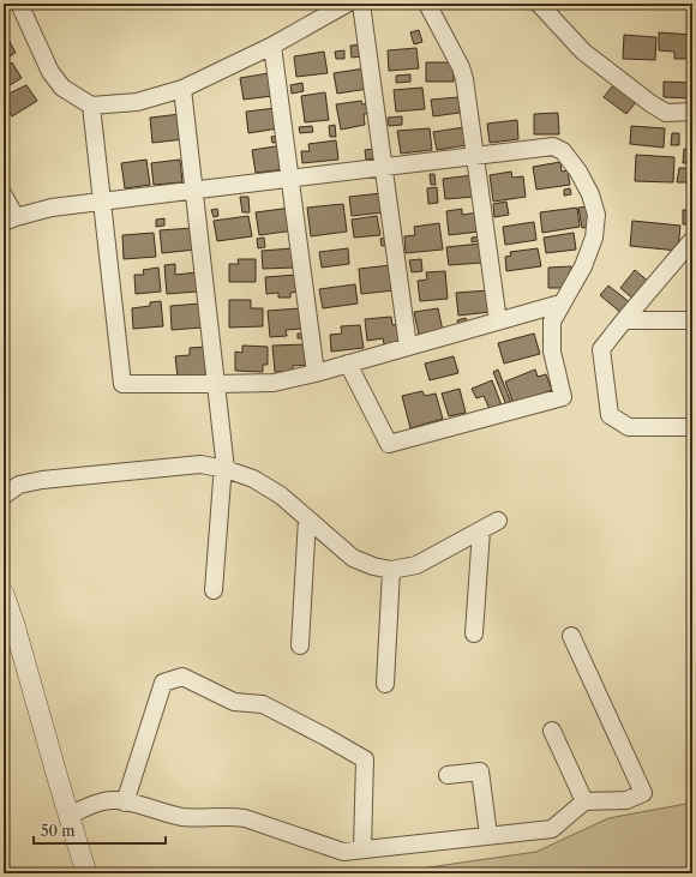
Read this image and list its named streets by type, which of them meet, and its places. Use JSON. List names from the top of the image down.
{
  "scale_bar": "50 m"
}
